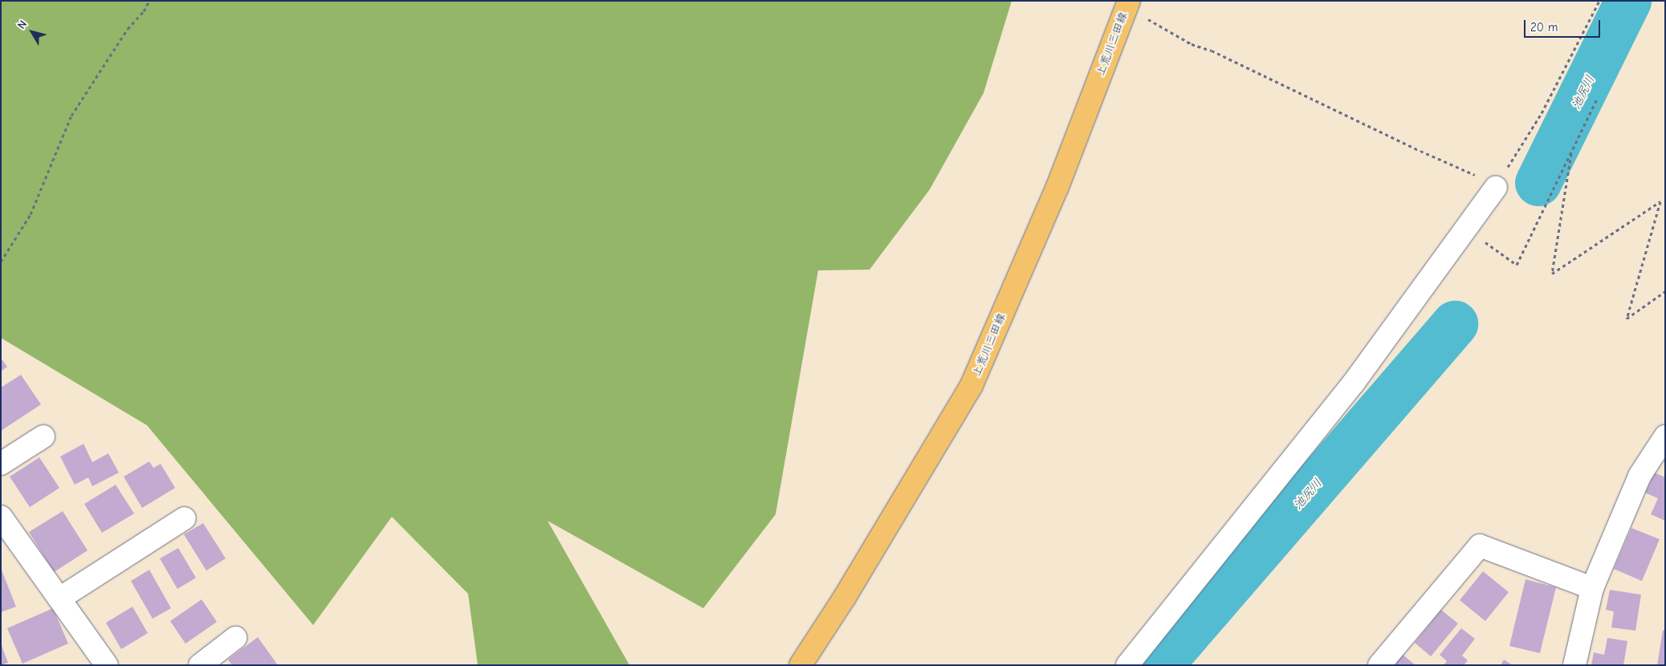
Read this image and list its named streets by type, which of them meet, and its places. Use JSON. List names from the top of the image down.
{
  "streets": {
    "main road": ["上荒川三田線"]
  },
  "water": ["池尻川"],
  "scale_bar": "20 m",
  "north": "top left"
}
